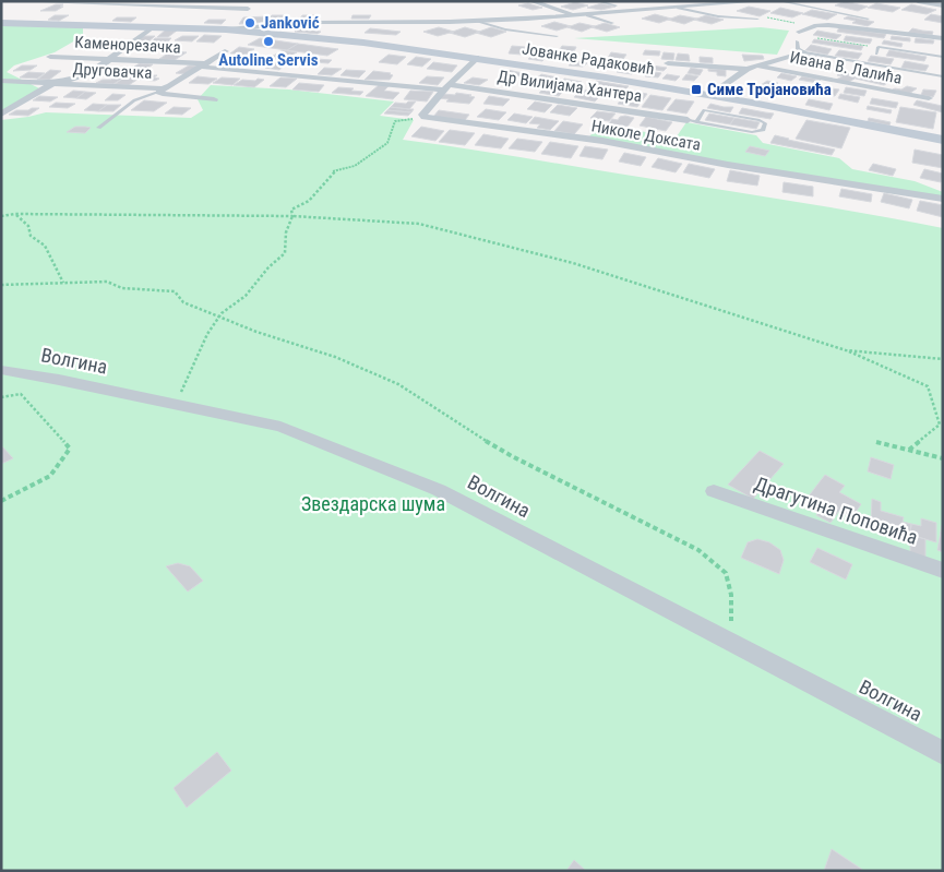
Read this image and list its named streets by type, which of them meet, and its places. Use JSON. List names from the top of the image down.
{
  "streets": {
    "main road": ["Јованке Радаковић"],
    "street": [
      "Каменорезачка",
      "Ивана В. Лалића",
      "Друговачка",
      "Др Вилијама Хантера",
      "Николе Доксата",
      "Волгина",
      "Драгутина Поповића"
    ]
  },
  "crossings": [
    ["Каменорезачка", "Др Вилијама Хантера"]
  ],
  "parks": ["Звездарска шума"],
  "places": {
    "other": ["Janković", "Autoline Servis"],
    "transit": ["Симе Тројановића"]
  }
}
